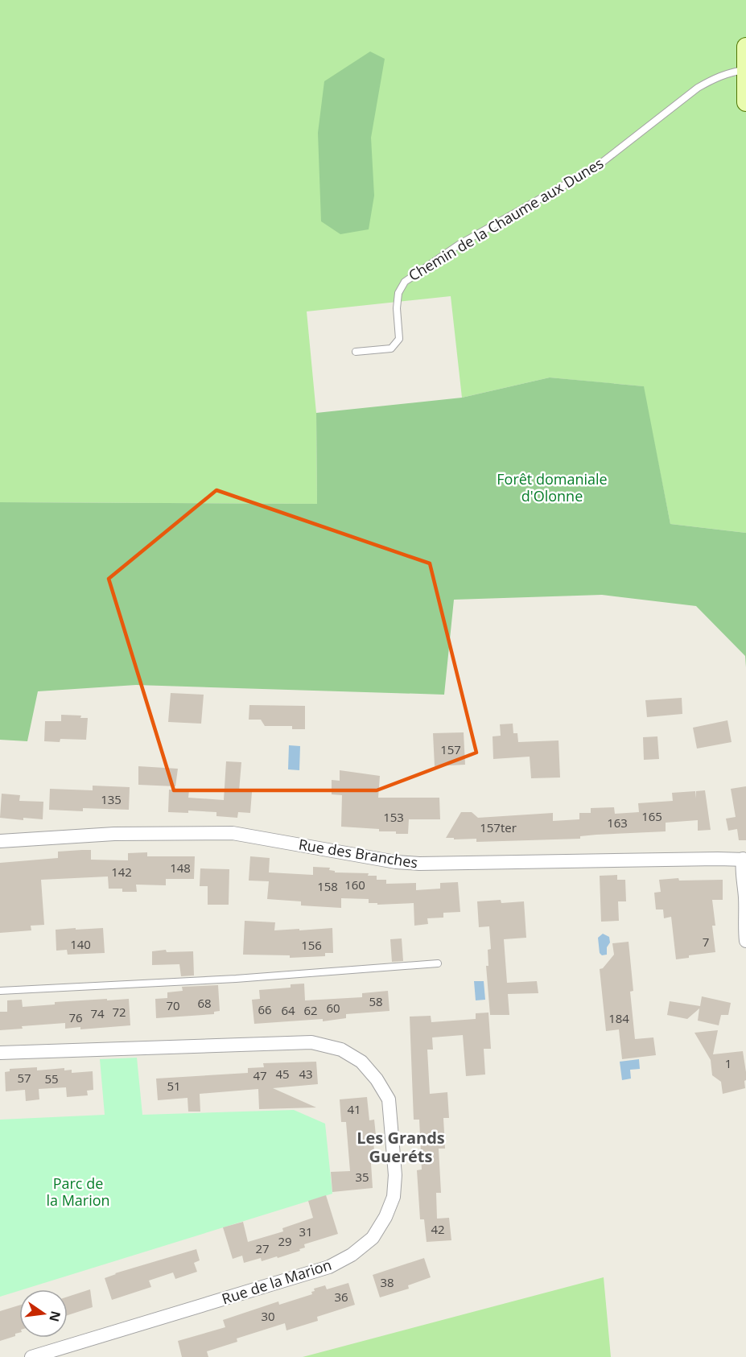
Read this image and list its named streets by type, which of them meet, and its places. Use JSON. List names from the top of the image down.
{
  "streets": {
    "street": ["Rue des Branches", "Rue de la Marion"],
    "lane": ["Chemin de la Chaume aux Dunes"]
  },
  "districts": ["Les Grands Gueréts"],
  "parks": ["Forêt domaniale d'Olonne", "Parc de la Marion"],
  "house_numbers": [
    "157",
    "135",
    "165",
    "153",
    "163",
    "157ter",
    "148",
    "142",
    "160",
    "158",
    "7",
    "140",
    "156",
    "58",
    "68",
    "70",
    "60",
    "66",
    "64",
    "62",
    "72",
    "74",
    "76",
    "184",
    "1",
    "45",
    "43",
    "47",
    "57",
    "55",
    "51",
    "41",
    "35",
    "42",
    "31",
    "29",
    "27",
    "38",
    "36",
    "30"
  ],
  "north": "right"
}
